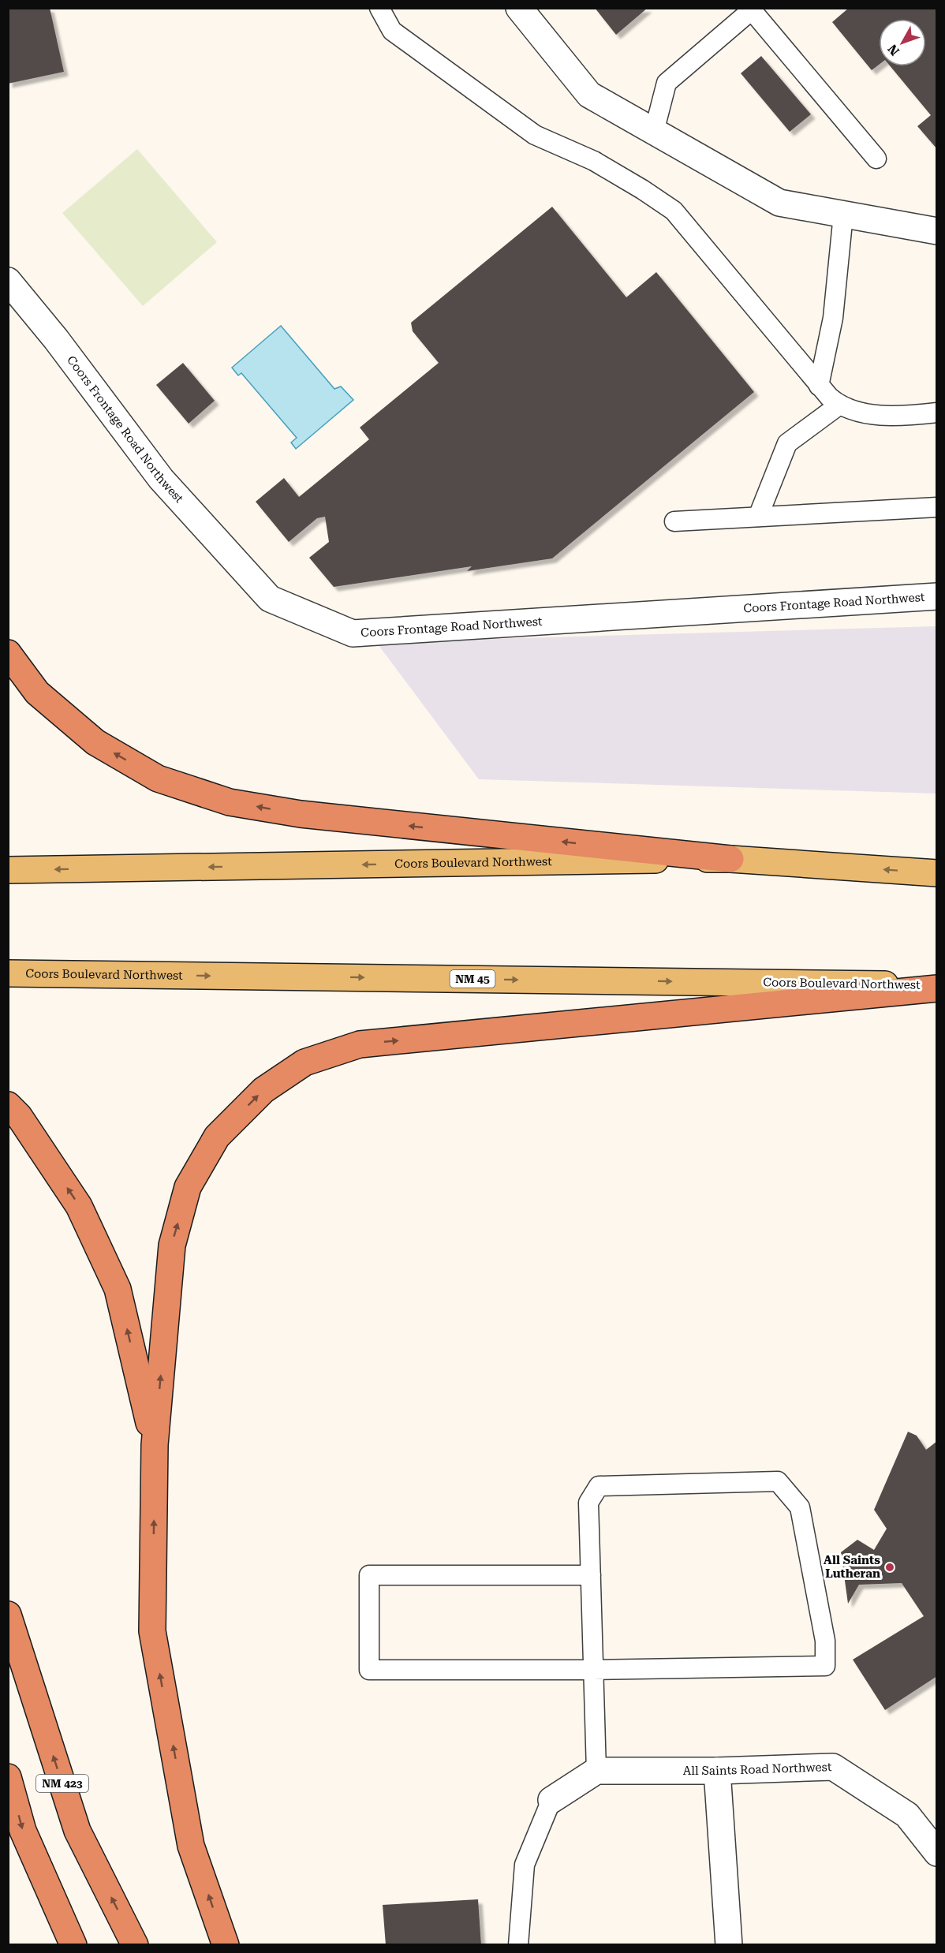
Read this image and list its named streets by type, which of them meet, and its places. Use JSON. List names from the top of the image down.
{
  "streets": {
    "highway": ["NM 423"],
    "main road": ["Coors Boulevard Northwest", "NM 45"],
    "street": ["Coors Frontage Road Northwest", "All Saints Road Northwest"]
  },
  "places": ["All Saints Lutheran"],
  "north": "bottom left"
}
